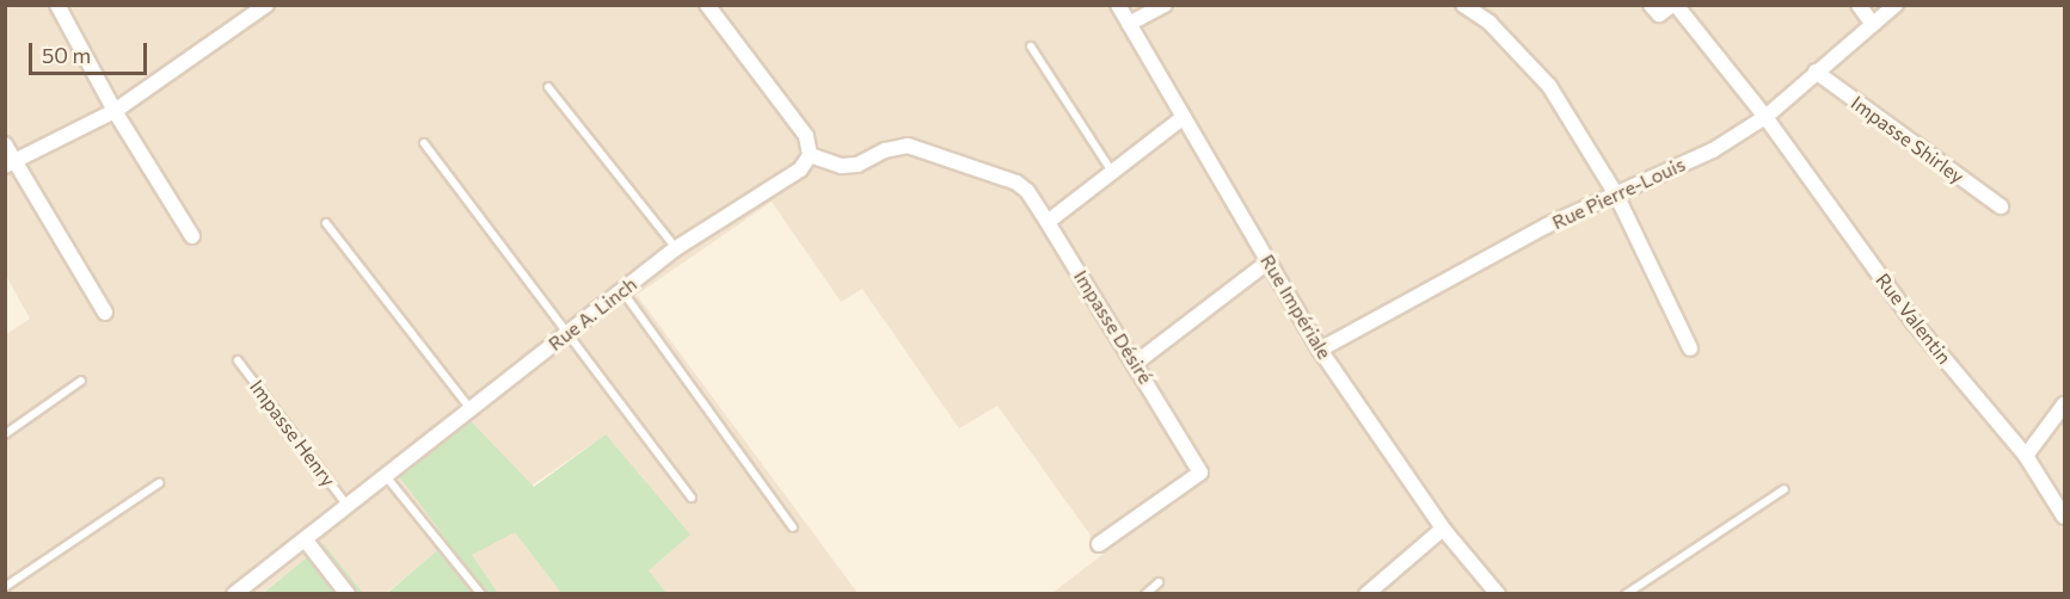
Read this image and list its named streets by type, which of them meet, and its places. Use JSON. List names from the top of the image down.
{
  "streets": {
    "street": [
      "Impasse Shirley",
      "Rue Pierre-Louis",
      "Rue Impériale",
      "Rue A. Linch",
      "Rue Valentin",
      "Impasse Désiré"
    ],
    "lane": ["Impasse Henry"]
  },
  "crossings": [
    ["Impasse Shirley", "Rue Pierre-Louis"],
    ["Rue Pierre-Louis", "Rue Impériale"],
    ["Rue Pierre-Louis", "Rue Valentin"],
    ["Rue A. Linch", "Impasse Désiré"],
    ["Rue A. Linch", "Impasse Henry"]
  ],
  "scale_bar": "50 m"
}
